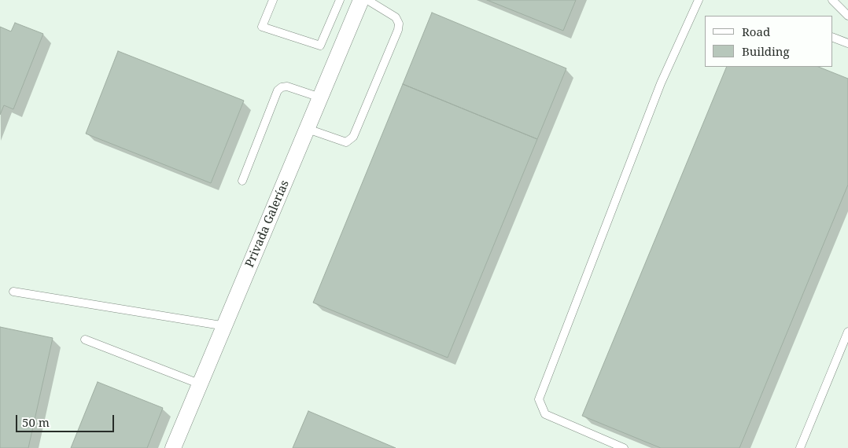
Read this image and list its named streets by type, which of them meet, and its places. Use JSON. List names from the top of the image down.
{
  "streets": {
    "street": ["Privada Galerías"]
  },
  "legend": ["Road", "Building"],
  "scale_bar": "50 m"
}
